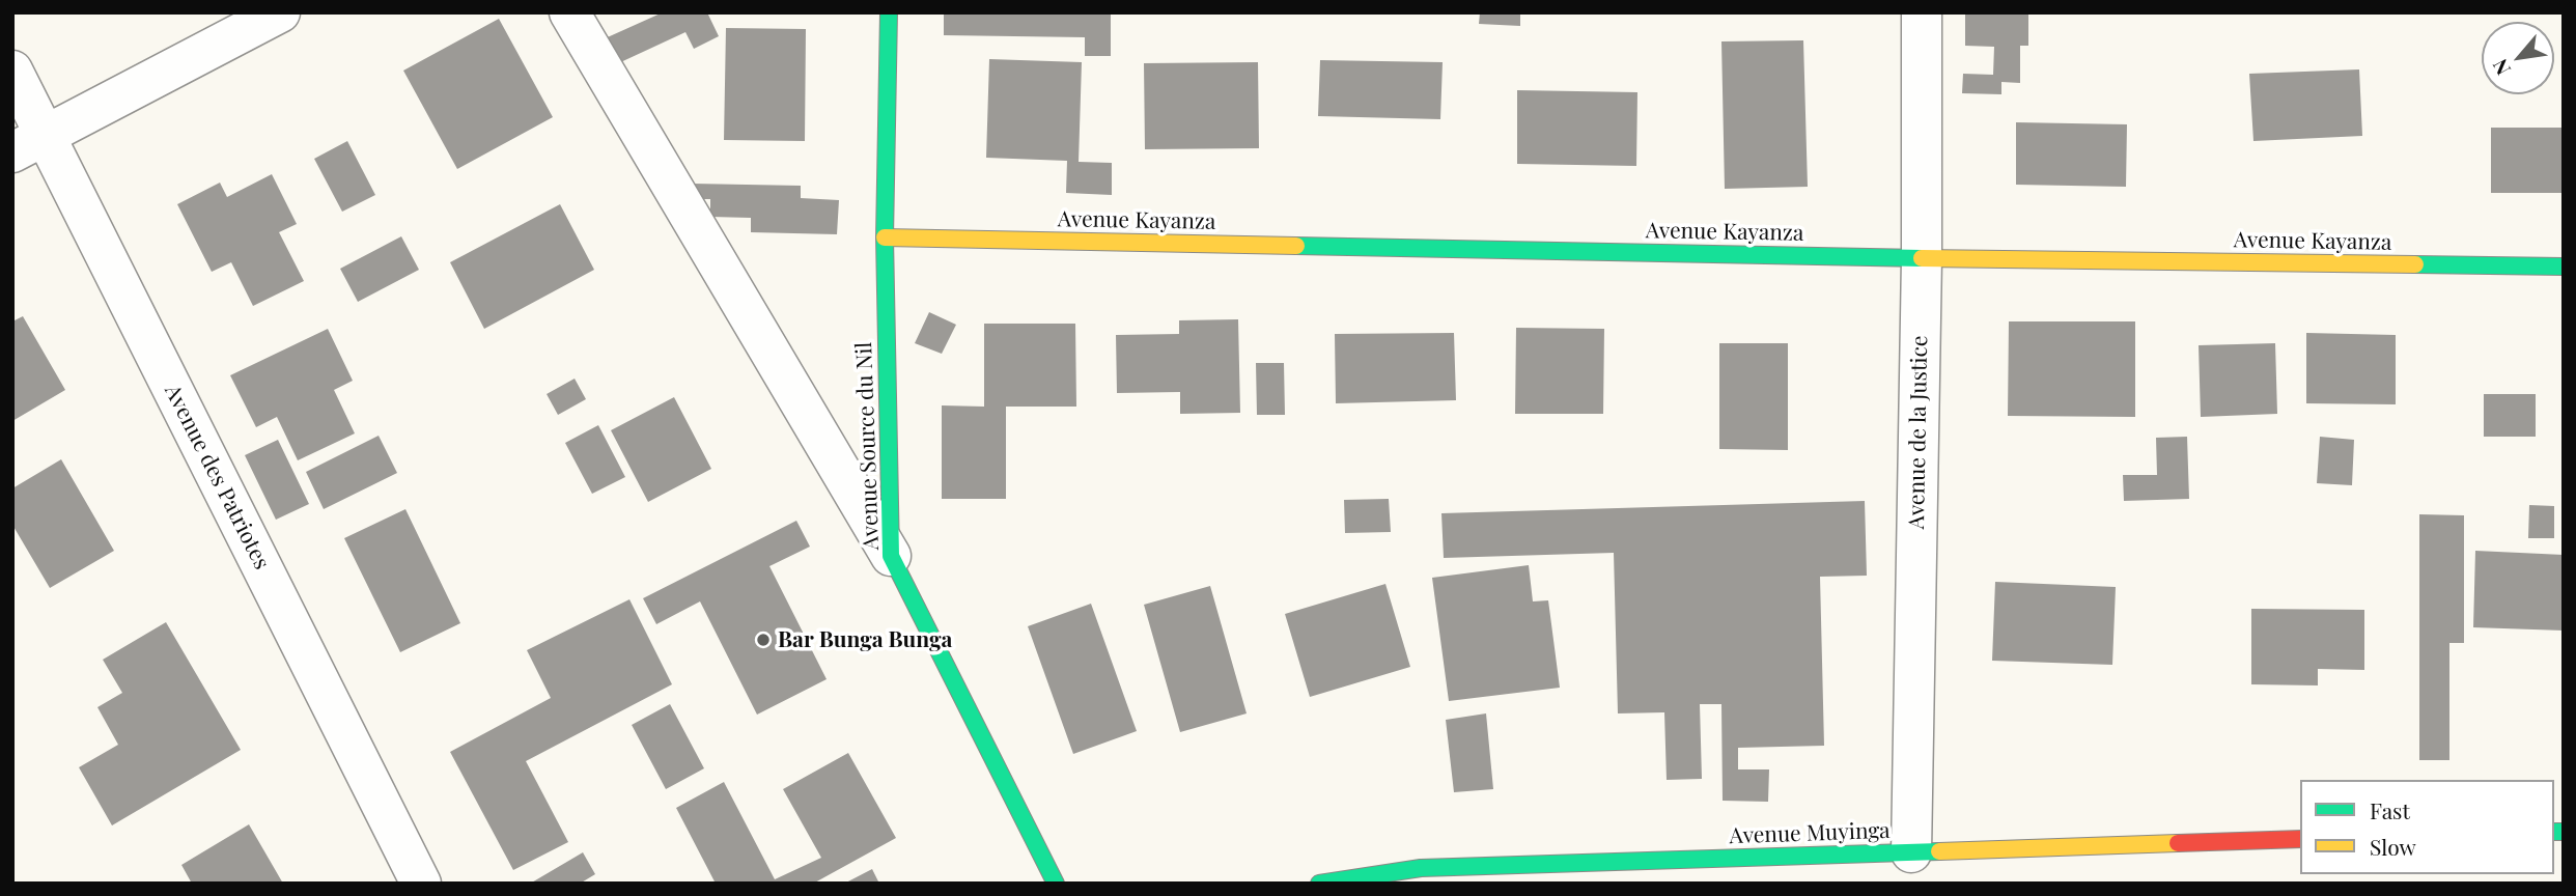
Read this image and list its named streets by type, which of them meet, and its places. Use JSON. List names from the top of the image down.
{
  "streets": {
    "street": [
      "Avenue Kayanza",
      "Avenue de la Justice",
      "Avenue Source du Nil",
      "Avenue des Patriotes",
      "Avenue Muyinga"
    ]
  },
  "crossings": [
    ["Avenue Kayanza", "Avenue de la Justice"],
    ["Avenue Kayanza", "Avenue Source du Nil"],
    ["Avenue de la Justice", "Avenue Muyinga"]
  ],
  "places": ["Bar Bunga Bunga"],
  "legend": ["Fast", "Slow"],
  "north": "bottom left"
}
